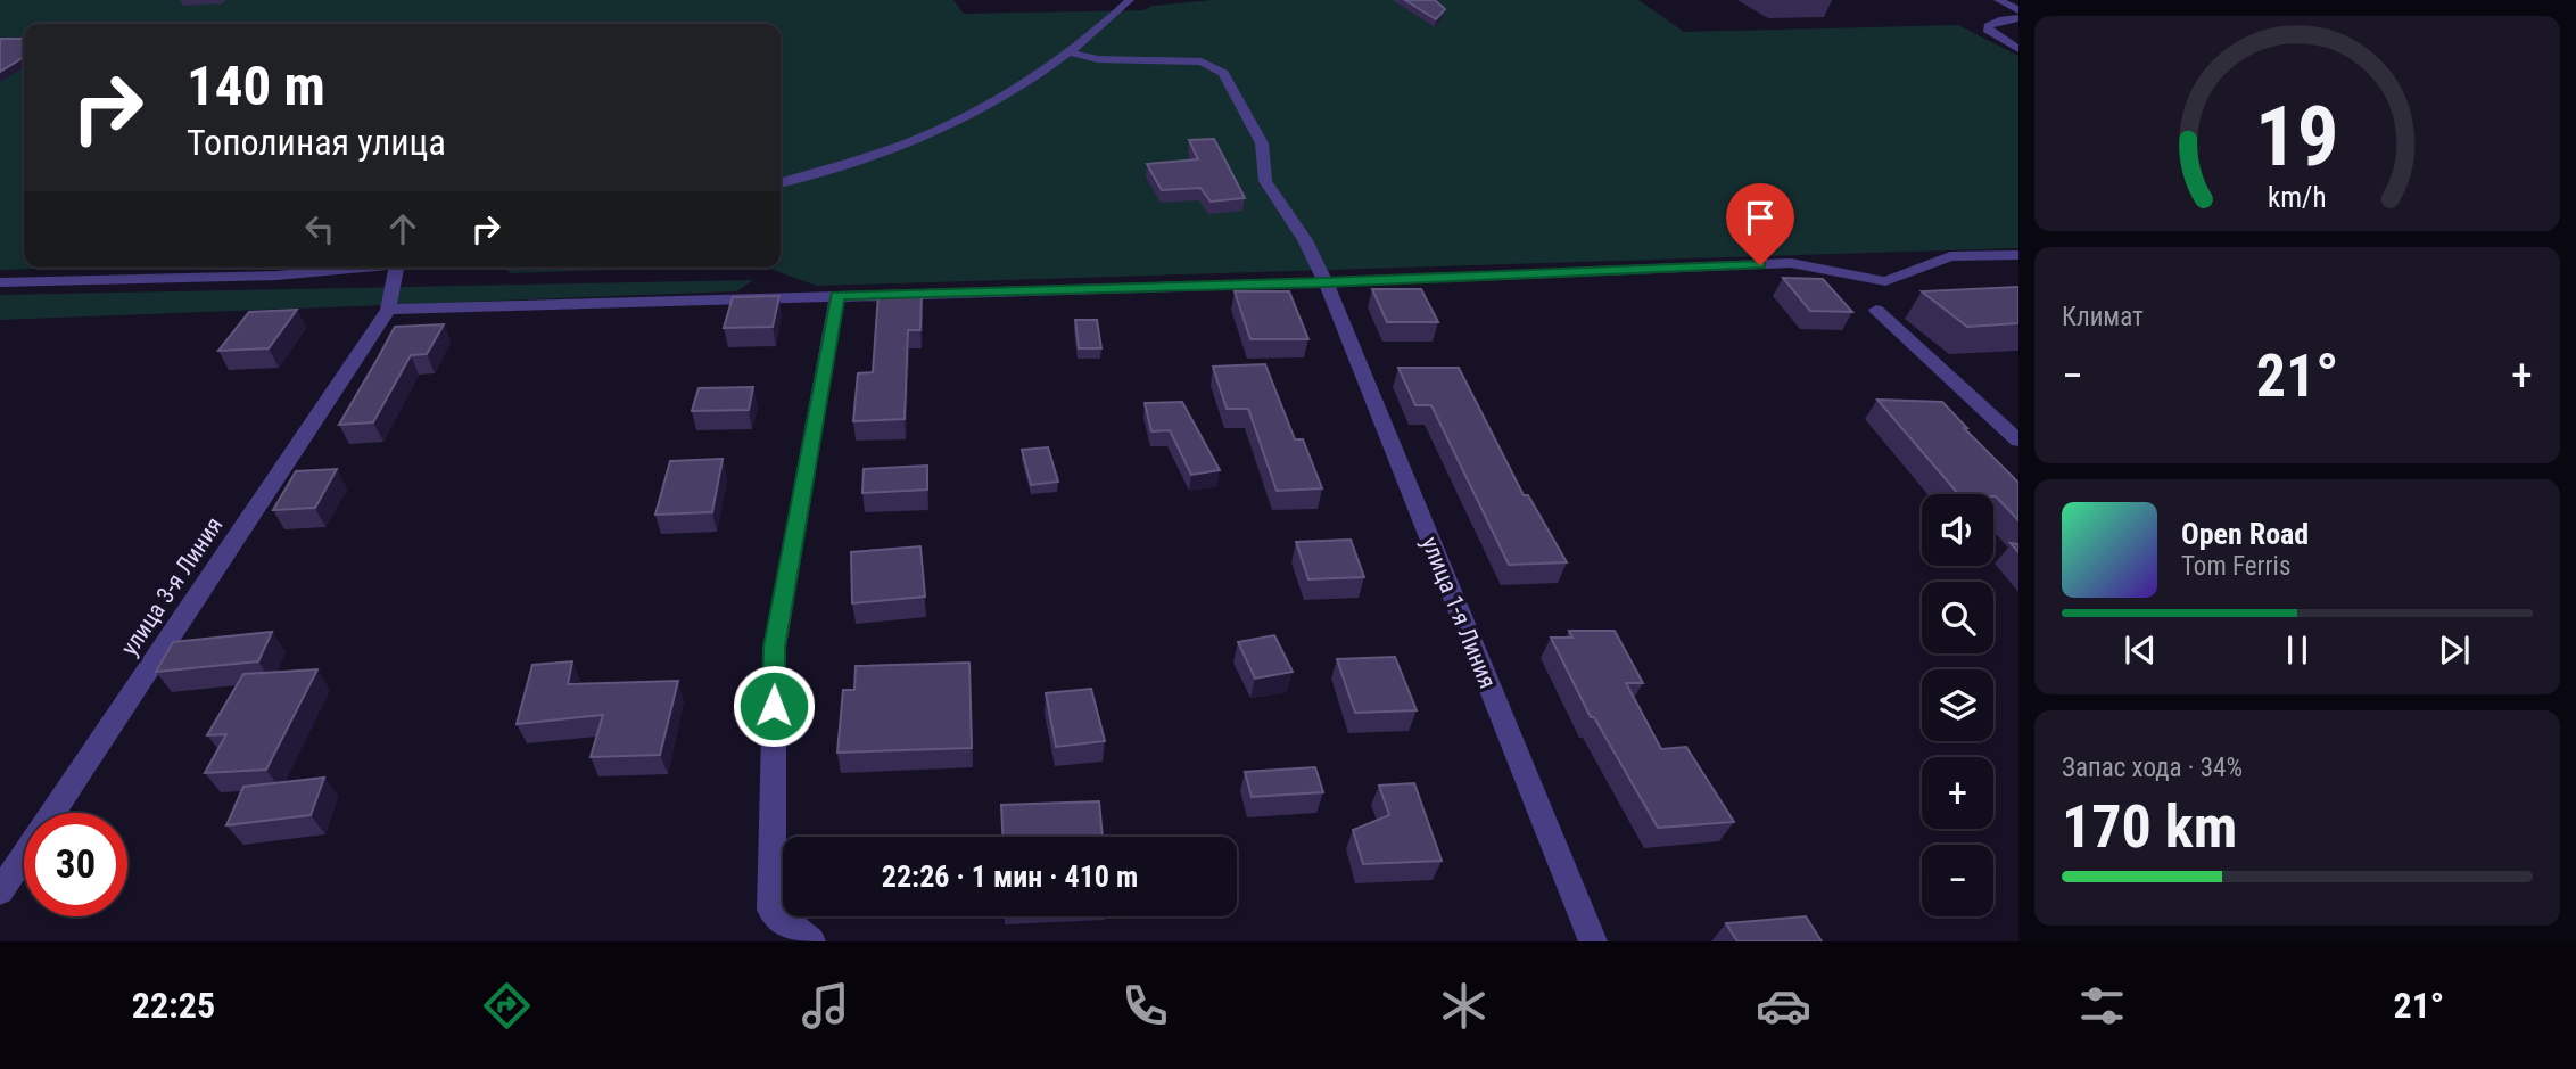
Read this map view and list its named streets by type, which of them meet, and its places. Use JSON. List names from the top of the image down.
{
  "streets": {
    "street": ["улица 3-я Линия", "улица 1-я Линия"]
  },
  "page": {
    "turn": ["140 m", "Тополиная улица"],
    "tile": [
      "Климат",
      ["Запас хода · 34%", "170 km"]
    ],
    "heat": ["−", "21°", "+"],
    "map_buttons": ["+", "−"],
    "song": ["Open Road", "Tom Ferris"],
    "limit": "30",
    "trip": "22:26 · 1 мин · 410 m",
    "tabs": ["22:25", "21°"],
    "gauge": ["19", "km/h"]
  }
}
